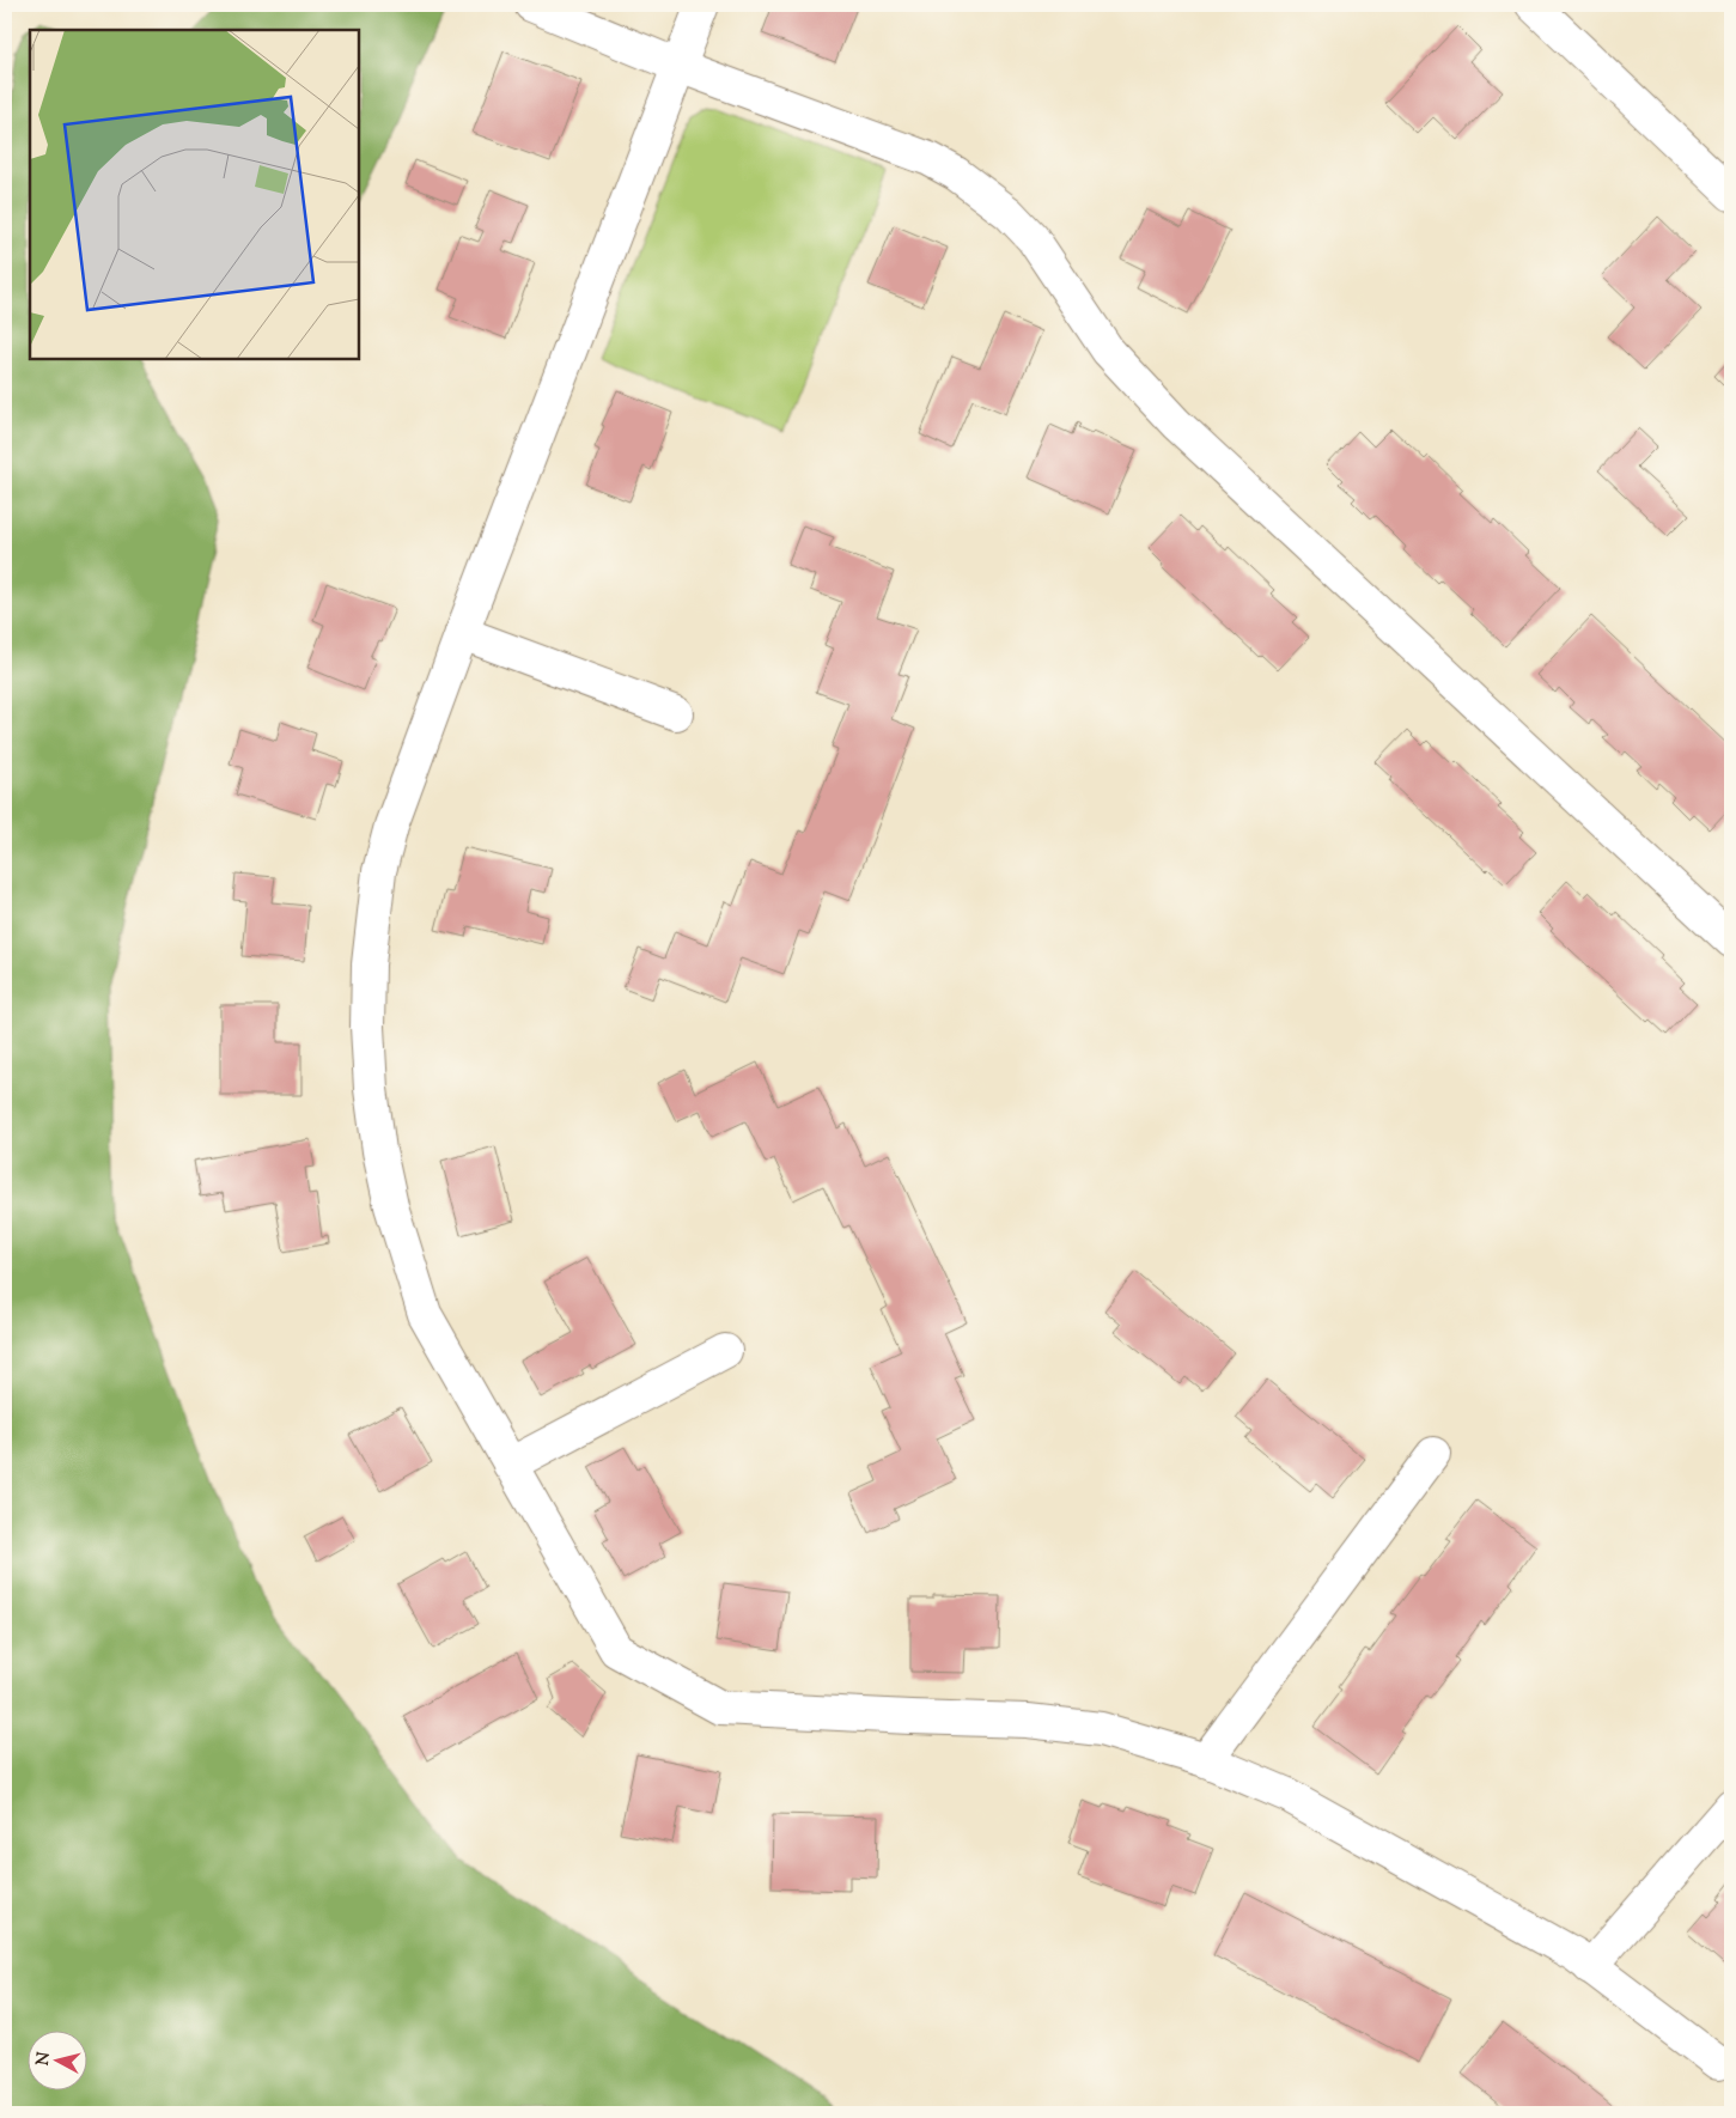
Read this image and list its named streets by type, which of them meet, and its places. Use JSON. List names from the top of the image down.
{
  "north": "left"
}
